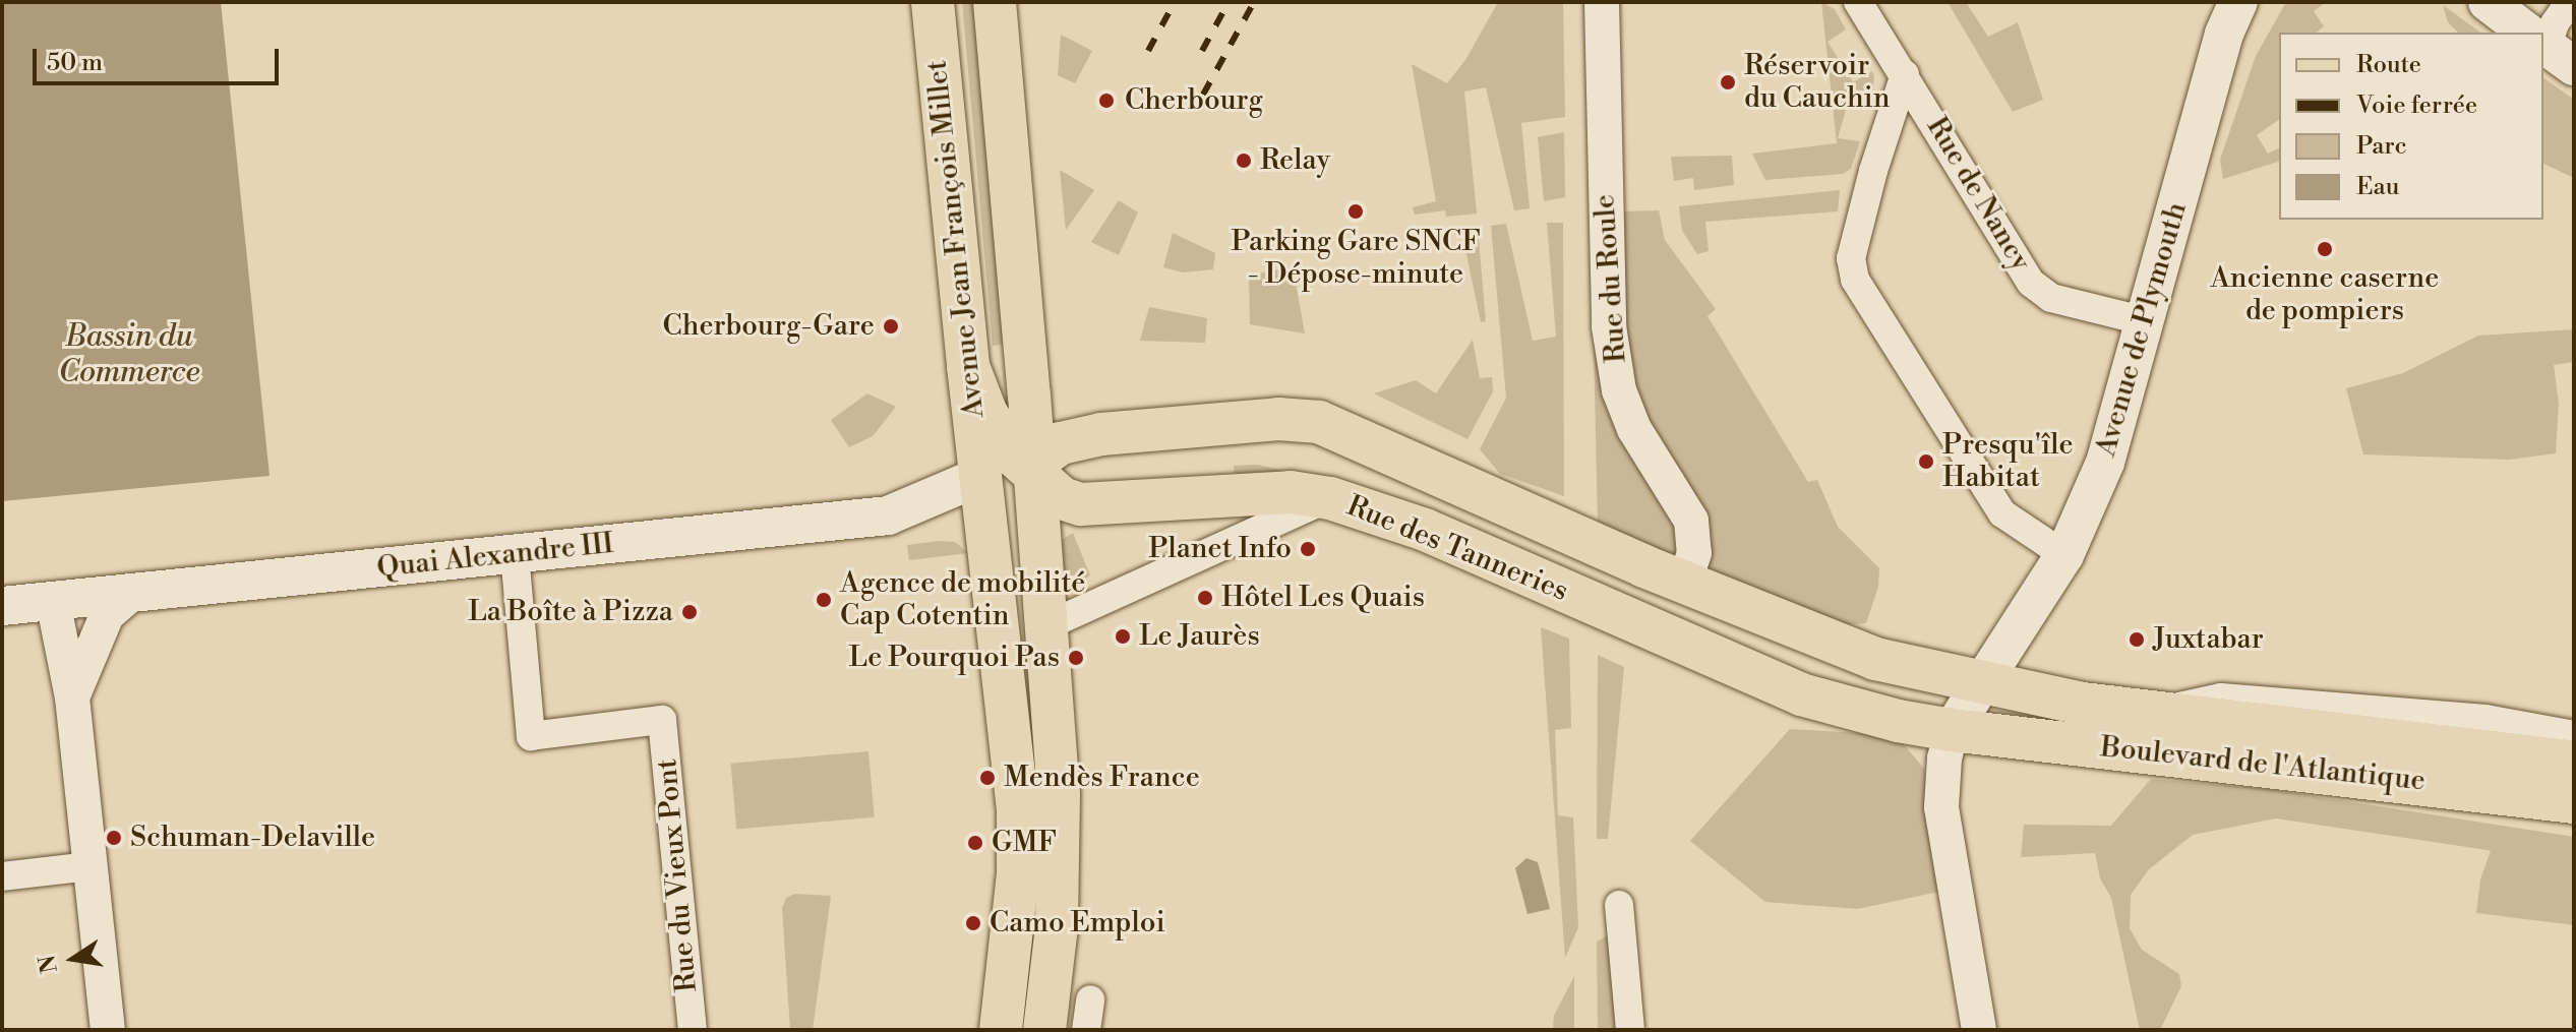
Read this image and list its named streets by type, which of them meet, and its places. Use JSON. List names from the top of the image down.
{
  "streets": {
    "main road": [
      "Avenue Jean François Millet",
      "Avenue de Plymouth",
      "Rue des Tanneries",
      "Quai Alexandre III",
      "Boulevard de l'Atlantique"
    ],
    "street": ["Rue de Nancy", "Rue du Roule", "Rue du Vieux Pont"]
  },
  "crossings": [
    ["Rue de Nancy", "Avenue de Plymouth"],
    ["Avenue Jean François Millet", "Rue des Tanneries"],
    ["Avenue Jean François Millet", "Quai Alexandre III"],
    ["Rue du Roule", "Rue des Tanneries"],
    ["Avenue de Plymouth", "Rue des Tanneries"],
    ["Avenue de Plymouth", "Boulevard de l'Atlantique"],
    ["Rue des Tanneries", "Boulevard de l'Atlantique"],
    ["Quai Alexandre III", "Rue du Vieux Pont"]
  ],
  "water": ["Bassin du Commerce"],
  "places": [
    "Réservoir du Cauchin",
    "Cherbourg",
    "Relay",
    "Parking Gare SNCF - Dépose-minute",
    "Ancienne caserne de pompiers",
    "Cherbourg-Gare",
    "Presqu'île Habitat",
    "Planet Info",
    "Hôtel Les Quais",
    "Agence de mobilité Cap Cotentin",
    "La Boîte à Pizza",
    "Le Jaurès",
    "Juxtabar",
    "Le Pourquoi Pas",
    "Mendès France",
    "Schuman-Delaville",
    "GMF",
    "Camo Emploi"
  ],
  "legend": [
    "Route",
    "Voie ferrée",
    "Parc",
    "Eau"
  ],
  "scale_bar": "50 m",
  "north": "left"
}
